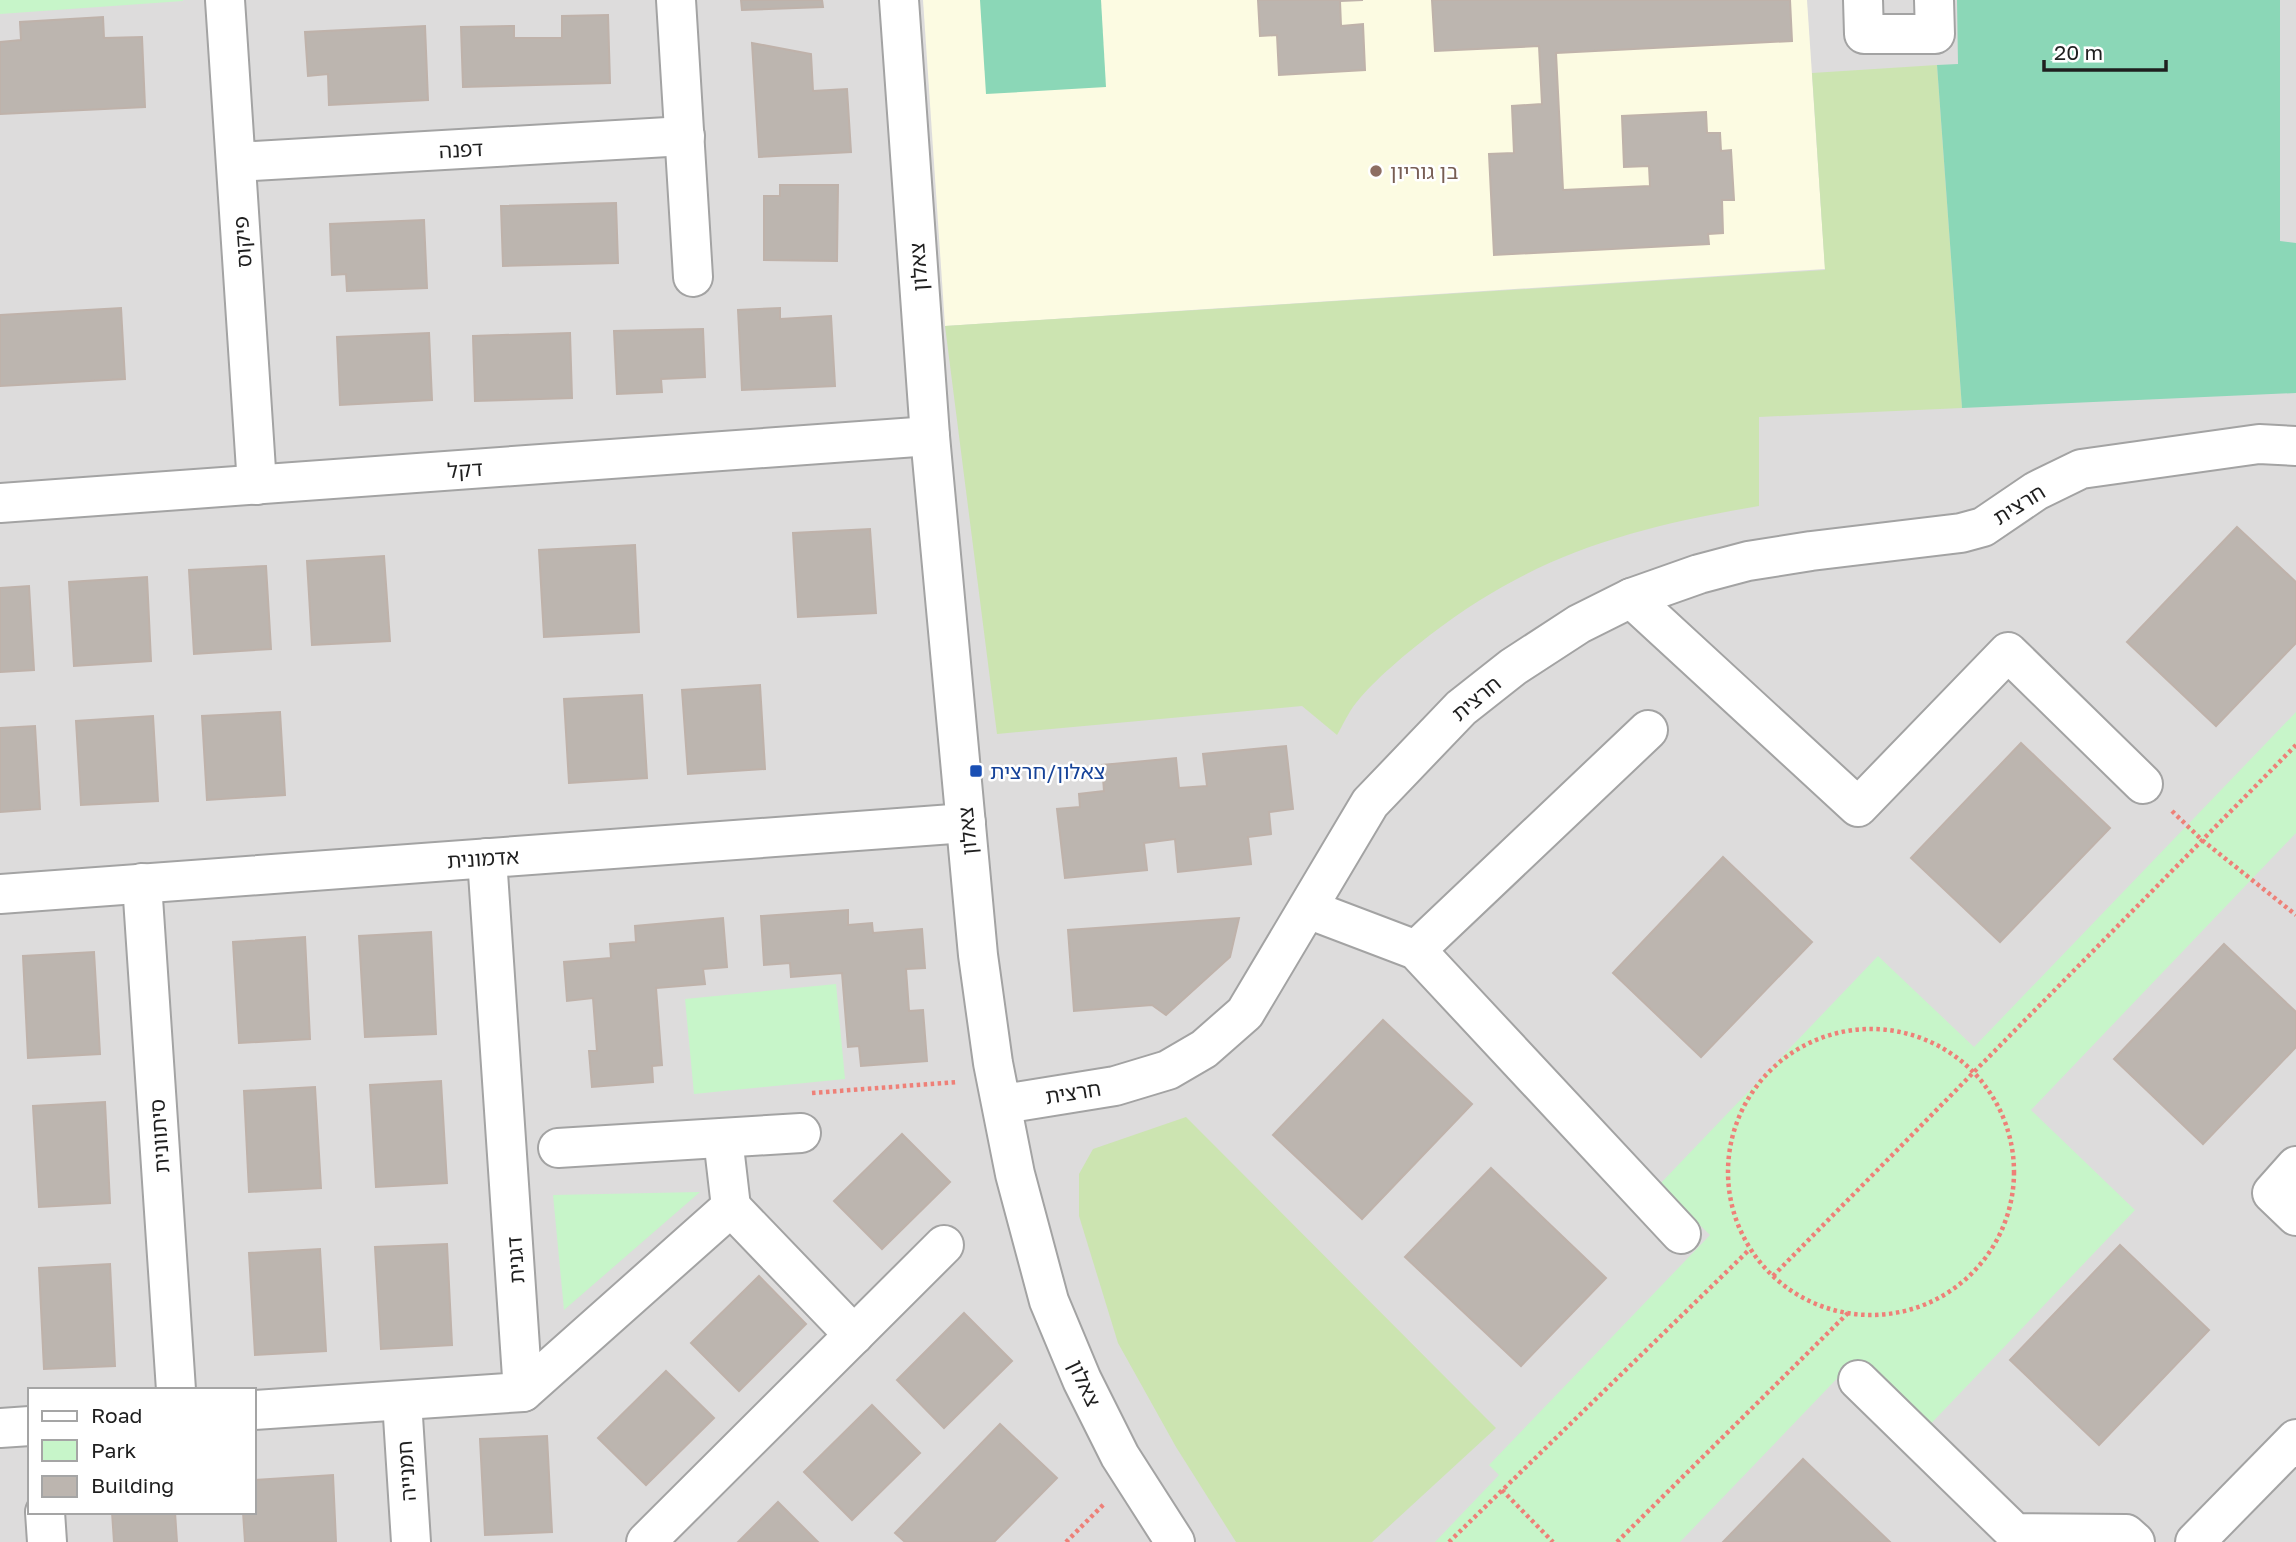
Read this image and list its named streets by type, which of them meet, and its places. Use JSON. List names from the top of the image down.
{
  "streets": {
    "street": [
      "דפנה",
      "פיקוס",
      "צאלון",
      "דקל",
      "חרצית",
      "אדמונית",
      "סיתוונית",
      "דגנית",
      "חמנייה"
    ]
  },
  "crossings": [
    ["דפנה", "פיקוס"],
    ["פיקוס", "דקל"],
    ["צאלון", "דקל"],
    ["צאלון", "חרצית"],
    ["צאלון", "אדמונית"],
    ["אדמונית", "סיתוונית"],
    ["אדמונית", "דגנית"]
  ],
  "places": {
    "other": ["בן גוריון"],
    "transit": ["צאלון/חרצית"]
  },
  "legend": ["Road", "Park", "Building"],
  "scale_bar": "20 m"
}
